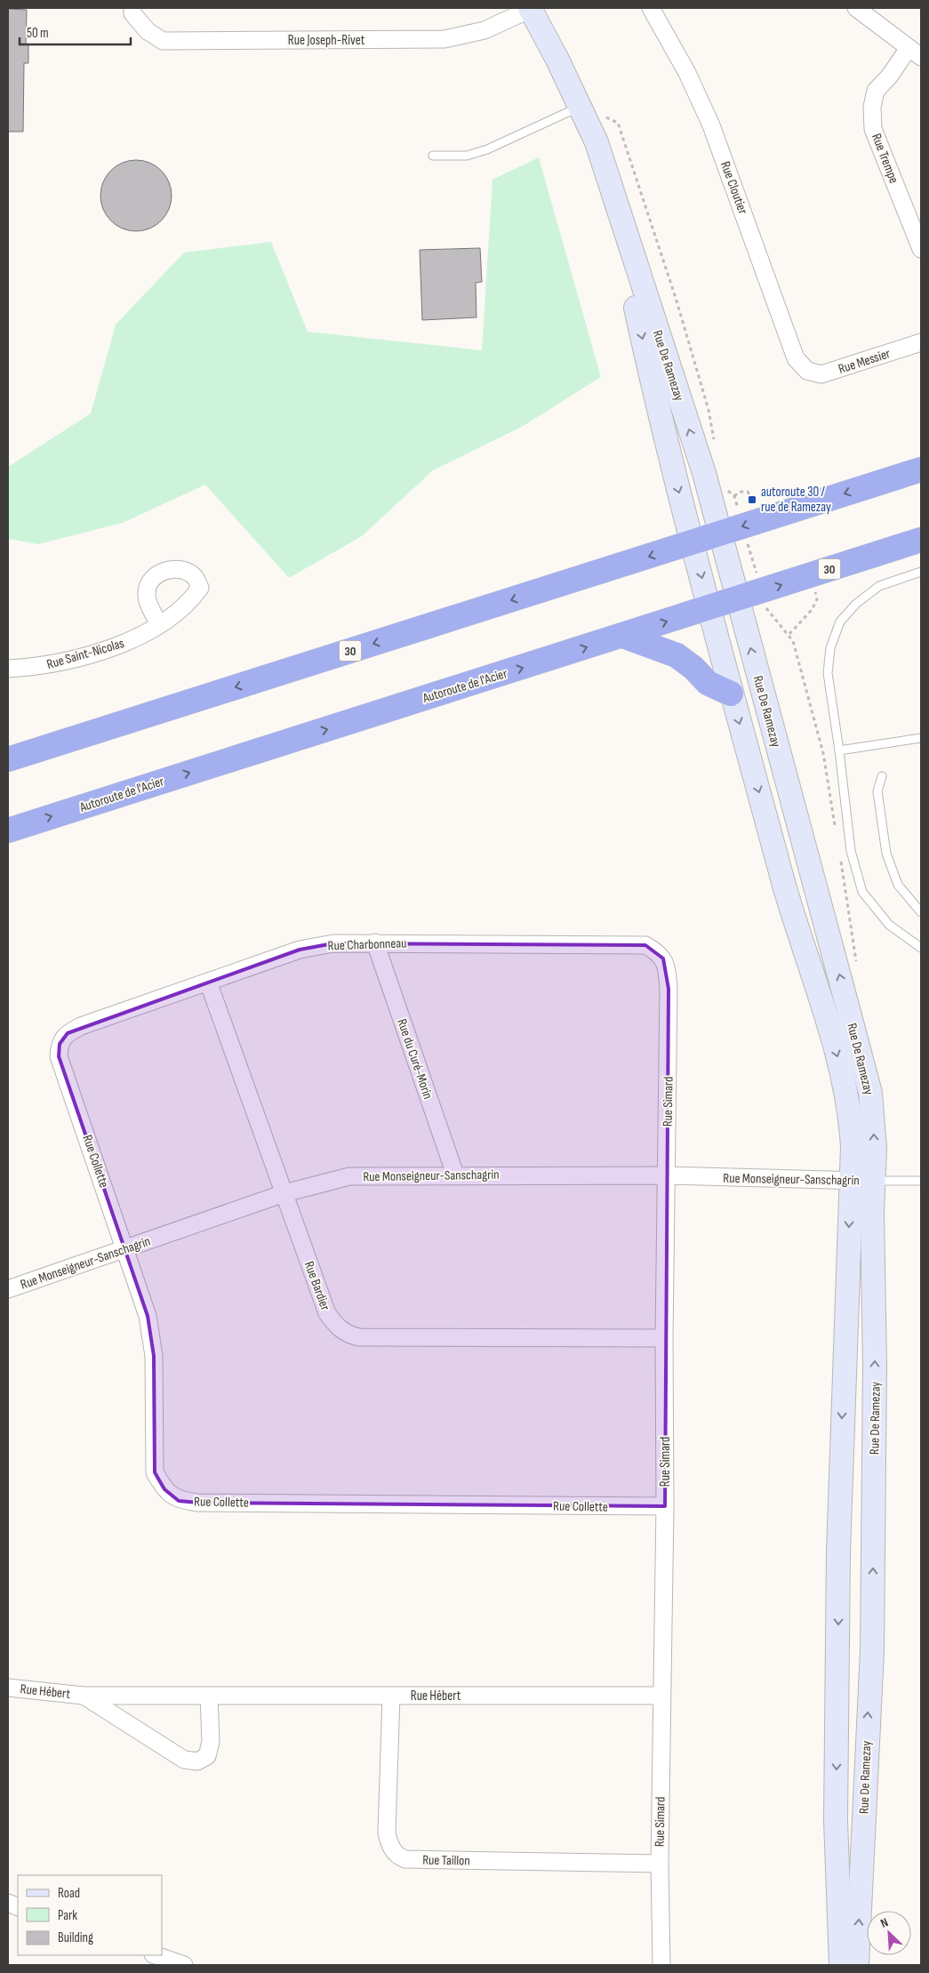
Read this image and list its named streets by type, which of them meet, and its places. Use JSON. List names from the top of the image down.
{
  "streets": {
    "highway": ["30", "Autoroute de l'Acier"],
    "street": [
      "Rue Joseph-Rivet",
      "Rue Trempe",
      "Rue Cloutier",
      "Rue Messier",
      "Rue De Ramezay",
      "Rue Saint-Nicolas",
      "Rue Charbonneau",
      "Rue du Curé-Morin",
      "Rue Simard",
      "Rue Collette",
      "Rue Monseigneur-Sanschagrin",
      "Rue Bardier",
      "Rue Hébert",
      "Rue Taillon"
    ]
  },
  "crossings": [
    ["Rue Joseph-Rivet", "Rue De Ramezay"],
    ["Rue Cloutier", "Rue Messier"],
    ["Rue De Ramezay", "30"],
    ["Rue De Ramezay", "Autoroute de l'Acier"],
    ["Rue De Ramezay", "Rue Monseigneur-Sanschagrin"],
    ["Rue Charbonneau", "Rue du Curé-Morin"],
    ["Rue Charbonneau", "Rue Simard"],
    ["Rue Charbonneau", "Rue Collette"],
    ["Rue Charbonneau", "Rue Bardier"],
    ["Rue du Curé-Morin", "Rue Monseigneur-Sanschagrin"],
    ["Rue Simard", "Rue Collette"],
    ["Rue Simard", "Rue Monseigneur-Sanschagrin"],
    ["Rue Simard", "Rue Bardier"],
    ["Rue Simard", "Rue Hébert"],
    ["Rue Simard", "Rue Taillon"],
    ["Rue Collette", "Rue Monseigneur-Sanschagrin"],
    ["Rue Monseigneur-Sanschagrin", "Rue Bardier"],
    ["Rue Hébert", "Rue Taillon"]
  ],
  "places": {
    "transit": ["autoroute 30 / rue de Ramezay"]
  },
  "legend": ["Road", "Park", "Building"],
  "scale_bar": "50 m",
  "north": "top left"
}
